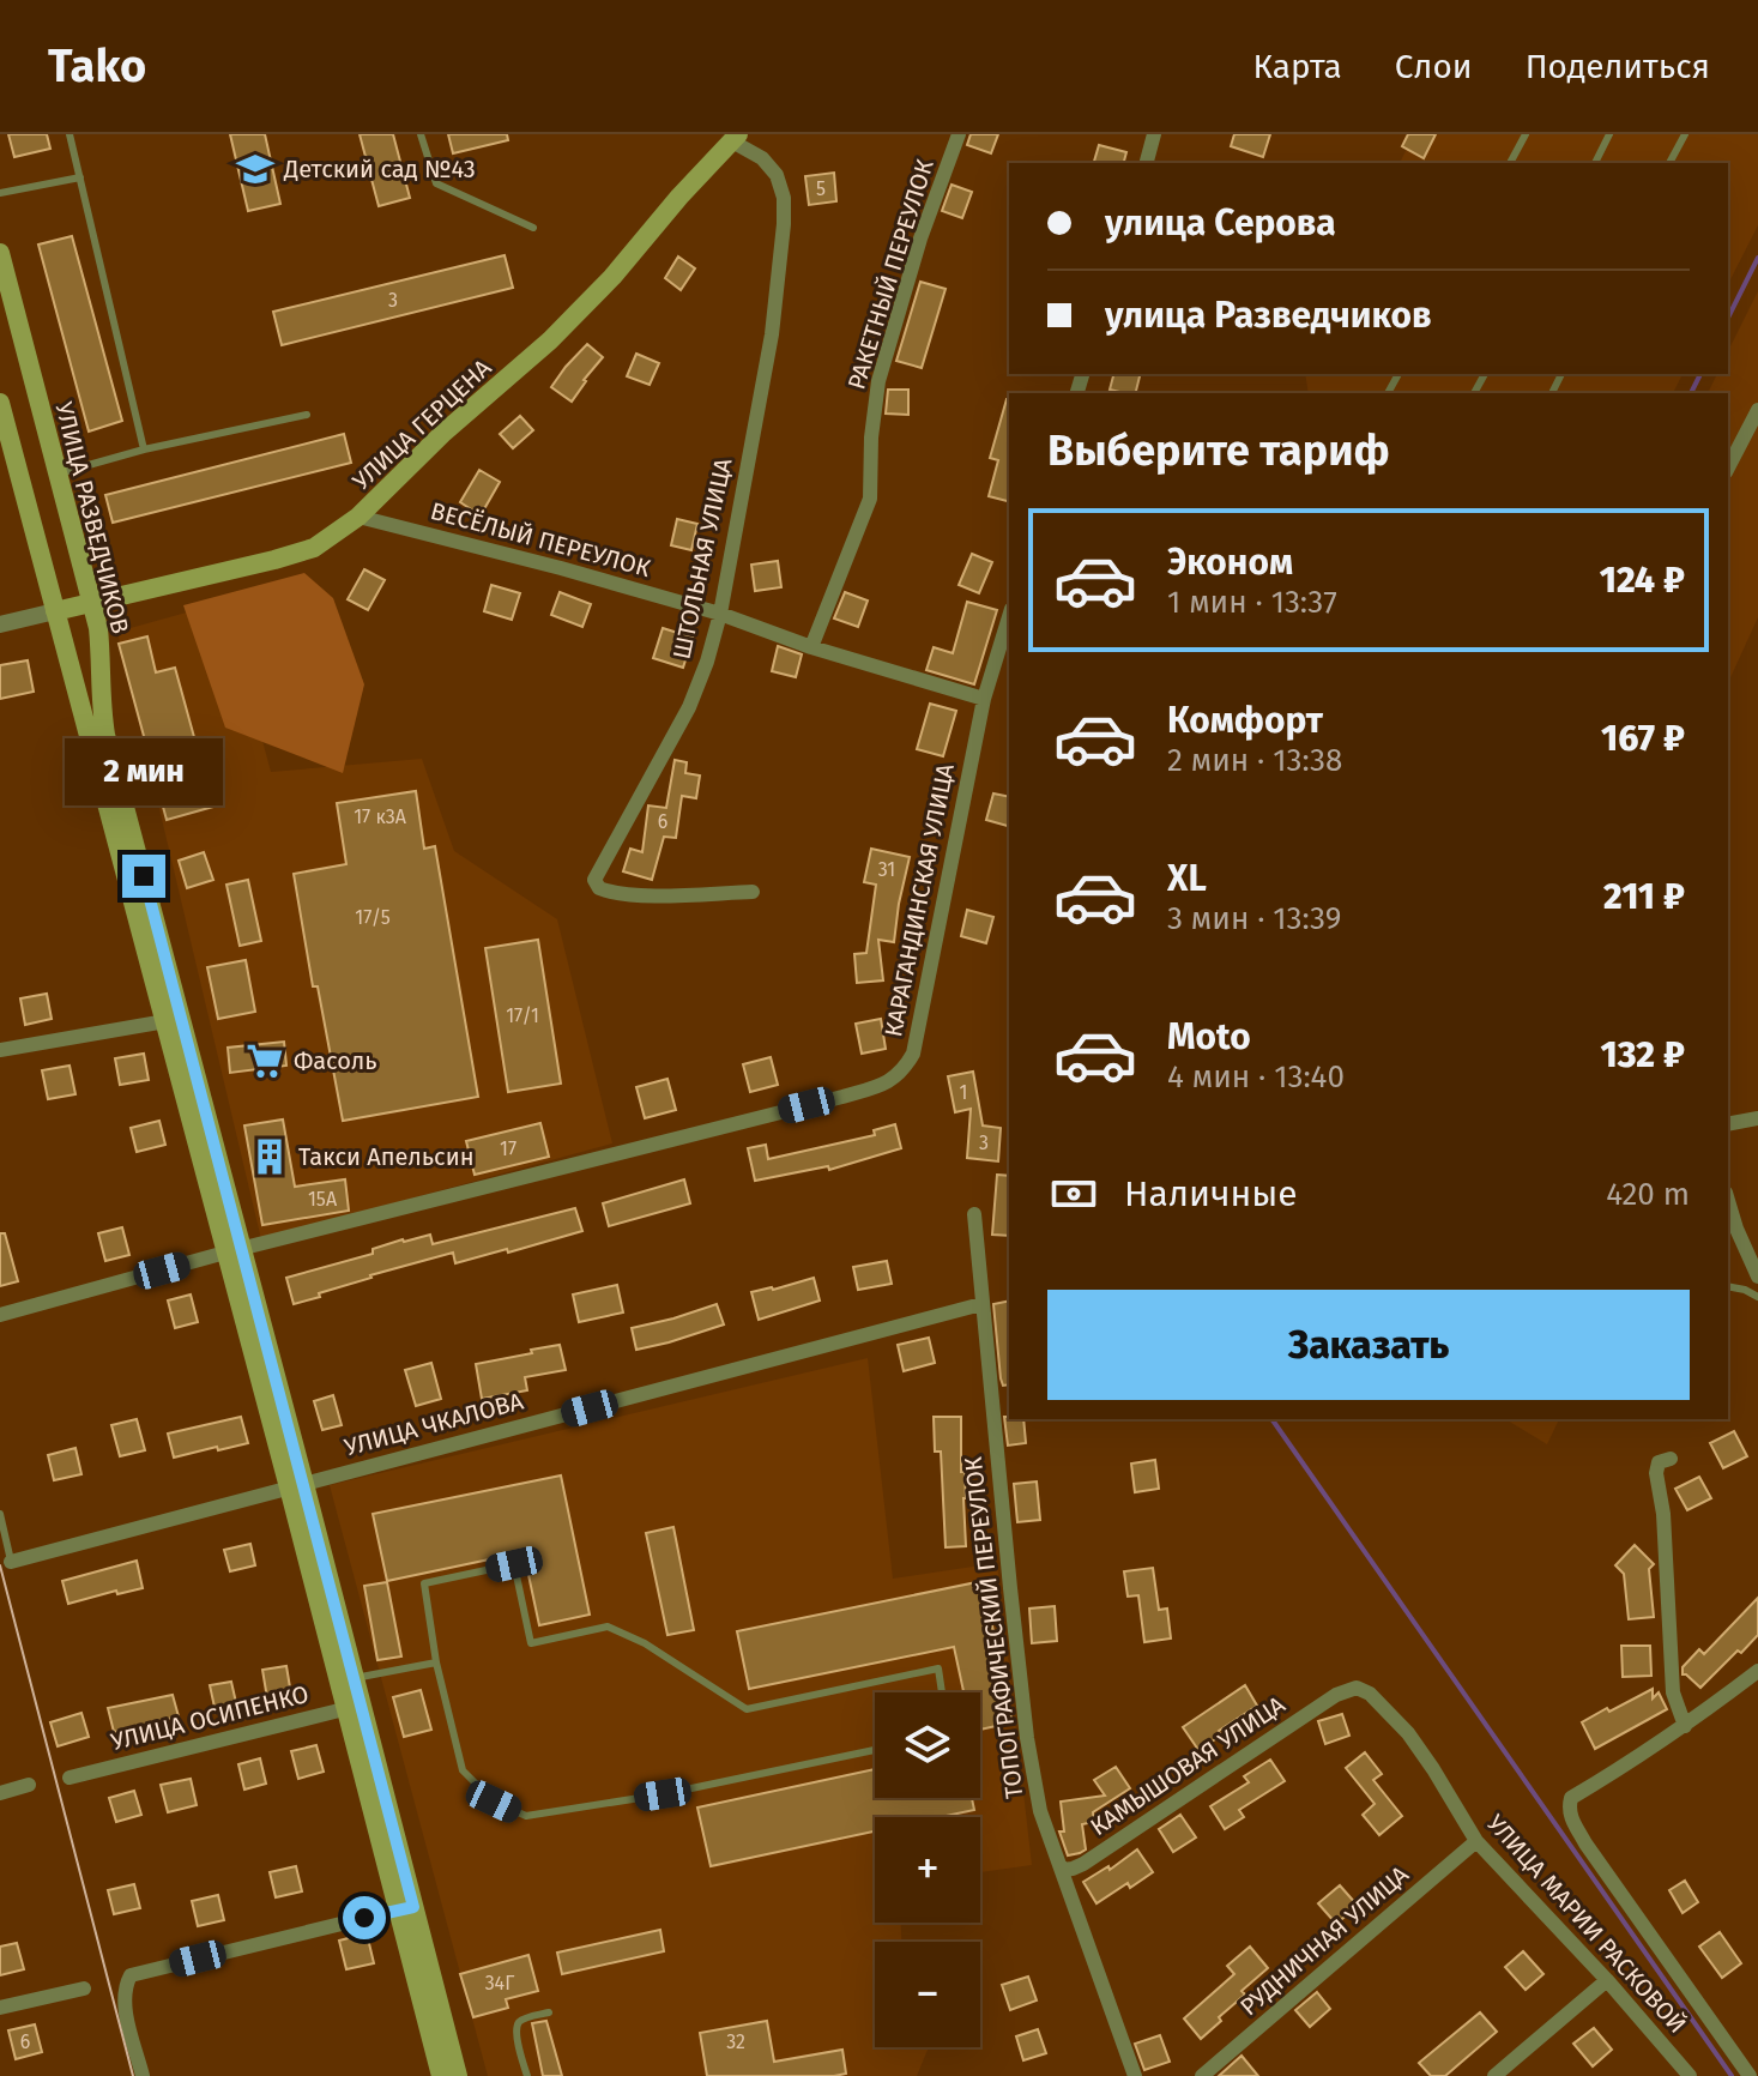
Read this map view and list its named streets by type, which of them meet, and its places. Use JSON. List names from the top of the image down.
{
  "streets": {
    "main road": ["УЛИЦА ГЕРЦЕНА", "УЛИЦА РАЗВЕДЧИКОВ"],
    "street": [
      "РАКЕТНЫЙ ПЕРЕУЛОК",
      "ВЕСЁЛЫЙ ПЕРЕУЛОК",
      "ШТОЛЬНАЯ УЛИЦА",
      "КАРАГАНДИНСКАЯ УЛИЦА",
      "УЛИЦА ЧКАЛОВА",
      "ТОПОГРАФИЧЕСКИЙ ПЕРЕУЛОК",
      "УЛИЦА ОСИПЕНКО",
      "КАМЫШОВАЯ УЛИЦА",
      "УЛИЦА МАРИИ РАСКОВОЙ",
      "РУДНИЧНАЯ УЛИЦА"
    ]
  },
  "crossings": [
    ["РАКЕТНЫЙ ПЕРЕУЛОК", "ВЕСЁЛЫЙ ПЕРЕУЛОК"],
    ["УЛИЦА ГЕРЦЕНА", "УЛИЦА РАЗВЕДЧИКОВ"],
    ["УЛИЦА ГЕРЦЕНА", "ВЕСЁЛЫЙ ПЕРЕУЛОК"],
    ["УЛИЦА ГЕРЦЕНА", "ШТОЛЬНАЯ УЛИЦА"],
    ["УЛИЦА РАЗВЕДЧИКОВ", "КАРАГАНДИНСКАЯ УЛИЦА"],
    ["УЛИЦА РАЗВЕДЧИКОВ", "УЛИЦА ЧКАЛОВА"],
    ["УЛИЦА РАЗВЕДЧИКОВ", "УЛИЦА ОСИПЕНКО"],
    ["ВЕСЁЛЫЙ ПЕРЕУЛОК", "ШТОЛЬНАЯ УЛИЦА"],
    ["ВЕСЁЛЫЙ ПЕРЕУЛОК", "КАРАГАНДИНСКАЯ УЛИЦА"],
    ["УЛИЦА ЧКАЛОВА", "ТОПОГРАФИЧЕСКИЙ ПЕРЕУЛОК"],
    ["ТОПОГРАФИЧЕСКИЙ ПЕРЕУЛОК", "КАМЫШОВАЯ УЛИЦА"],
    ["КАМЫШОВАЯ УЛИЦА", "УЛИЦА МАРИИ РАСКОВОЙ"],
    ["УЛИЦА МАРИИ РАСКОВОЙ", "РУДНИЧНАЯ УЛИЦА"]
  ],
  "places": {
    "school or university": ["Детский сад №43"],
    "supermarket": ["Фасоль"],
    "building": ["Такси Апельсин"]
  },
  "house_numbers": [
    "5",
    "3",
    "17 к3А",
    "6",
    "31",
    "17/5",
    "17/1",
    "1",
    "3",
    "17",
    "15А",
    "34Г",
    "6",
    "32"
  ],
  "page": {
    "header": "Tako",
    "nav": ["Карта", "Слои", "Поделиться"],
    "banner": ["улица Серова", "улица Разведчиков"],
    "heading": "Выберите тариф",
    "list": [
      {
        "name": "Эконом",
        "note": "1 мин · 13:37",
        "value": "124 ₽"
      },
      {
        "name": "Комфорт",
        "note": "2 мин · 13:38",
        "value": "167 ₽"
      },
      {
        "name": "XL",
        "note": "3 мин · 13:39",
        "value": "211 ₽"
      },
      {
        "name": "Moto",
        "note": "4 мин · 13:40",
        "value": "132 ₽"
      }
    ],
    "bubble": "2 мин",
    "pay": ["Наличные", "420 m"],
    "buttons": "Заказать",
    "map_buttons": ["+", "−"]
  }
}
